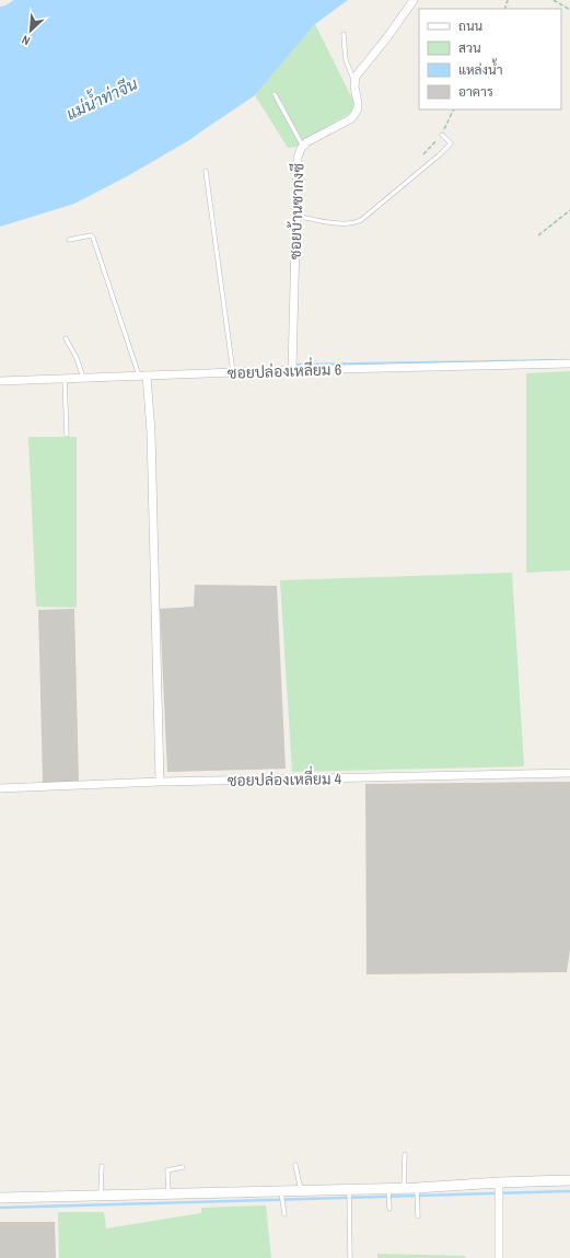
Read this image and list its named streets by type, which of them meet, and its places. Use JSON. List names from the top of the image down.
{
  "streets": {
    "street": ["ซอยบ้านซากงซี", "ซอยปล่องเหลี่ยม 6", "ซอยปล่องเหลี่ยม 4"]
  },
  "crossings": [
    ["ซอยบ้านซากงซี", "ซอยปล่องเหลี่ยม 6"]
  ],
  "water": ["แม่น้ำท่าจีน"],
  "legend": [
    "ถนน",
    "สวน",
    "แหล่งน้ำ",
    "อาคาร"
  ],
  "north": "bottom left"
}
